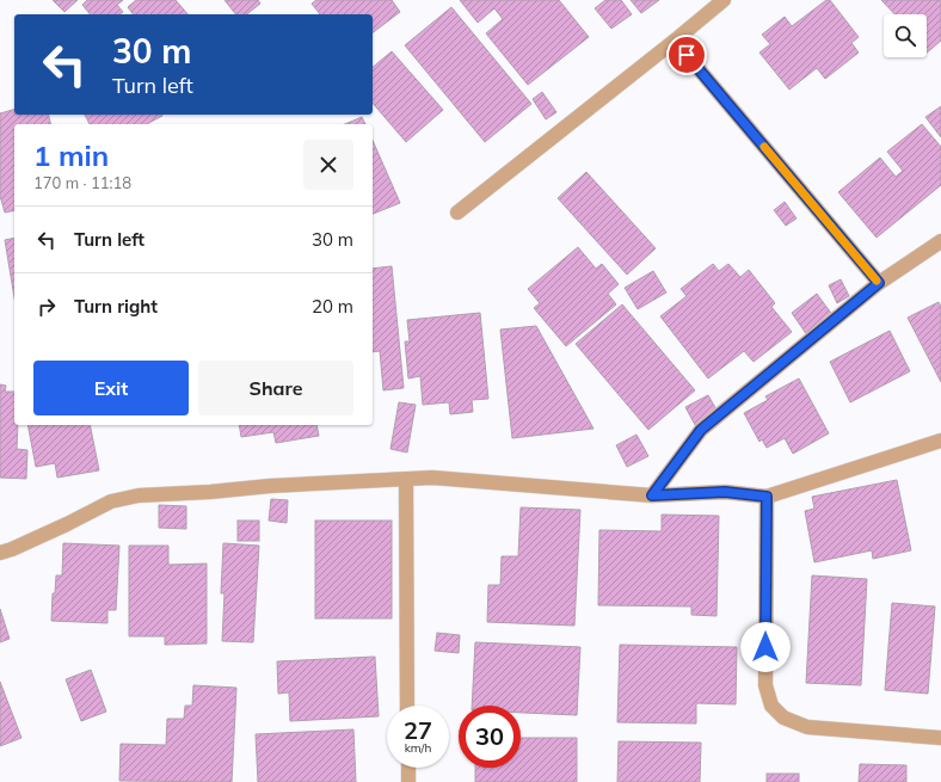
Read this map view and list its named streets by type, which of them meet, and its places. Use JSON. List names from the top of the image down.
{
  "page": {
    "turn": ["30 m", "Turn left"],
    "heading": ["1 min", "170 m · 11:18"],
    "list": [
      {
        "name": "Turn left",
        "value": "30 m"
      },
      {
        "name": "Turn right",
        "value": "20 m"
      }
    ],
    "buttons": ["Exit", "Share"],
    "speed": "27 km/h",
    "limit": "30"
  }
}
